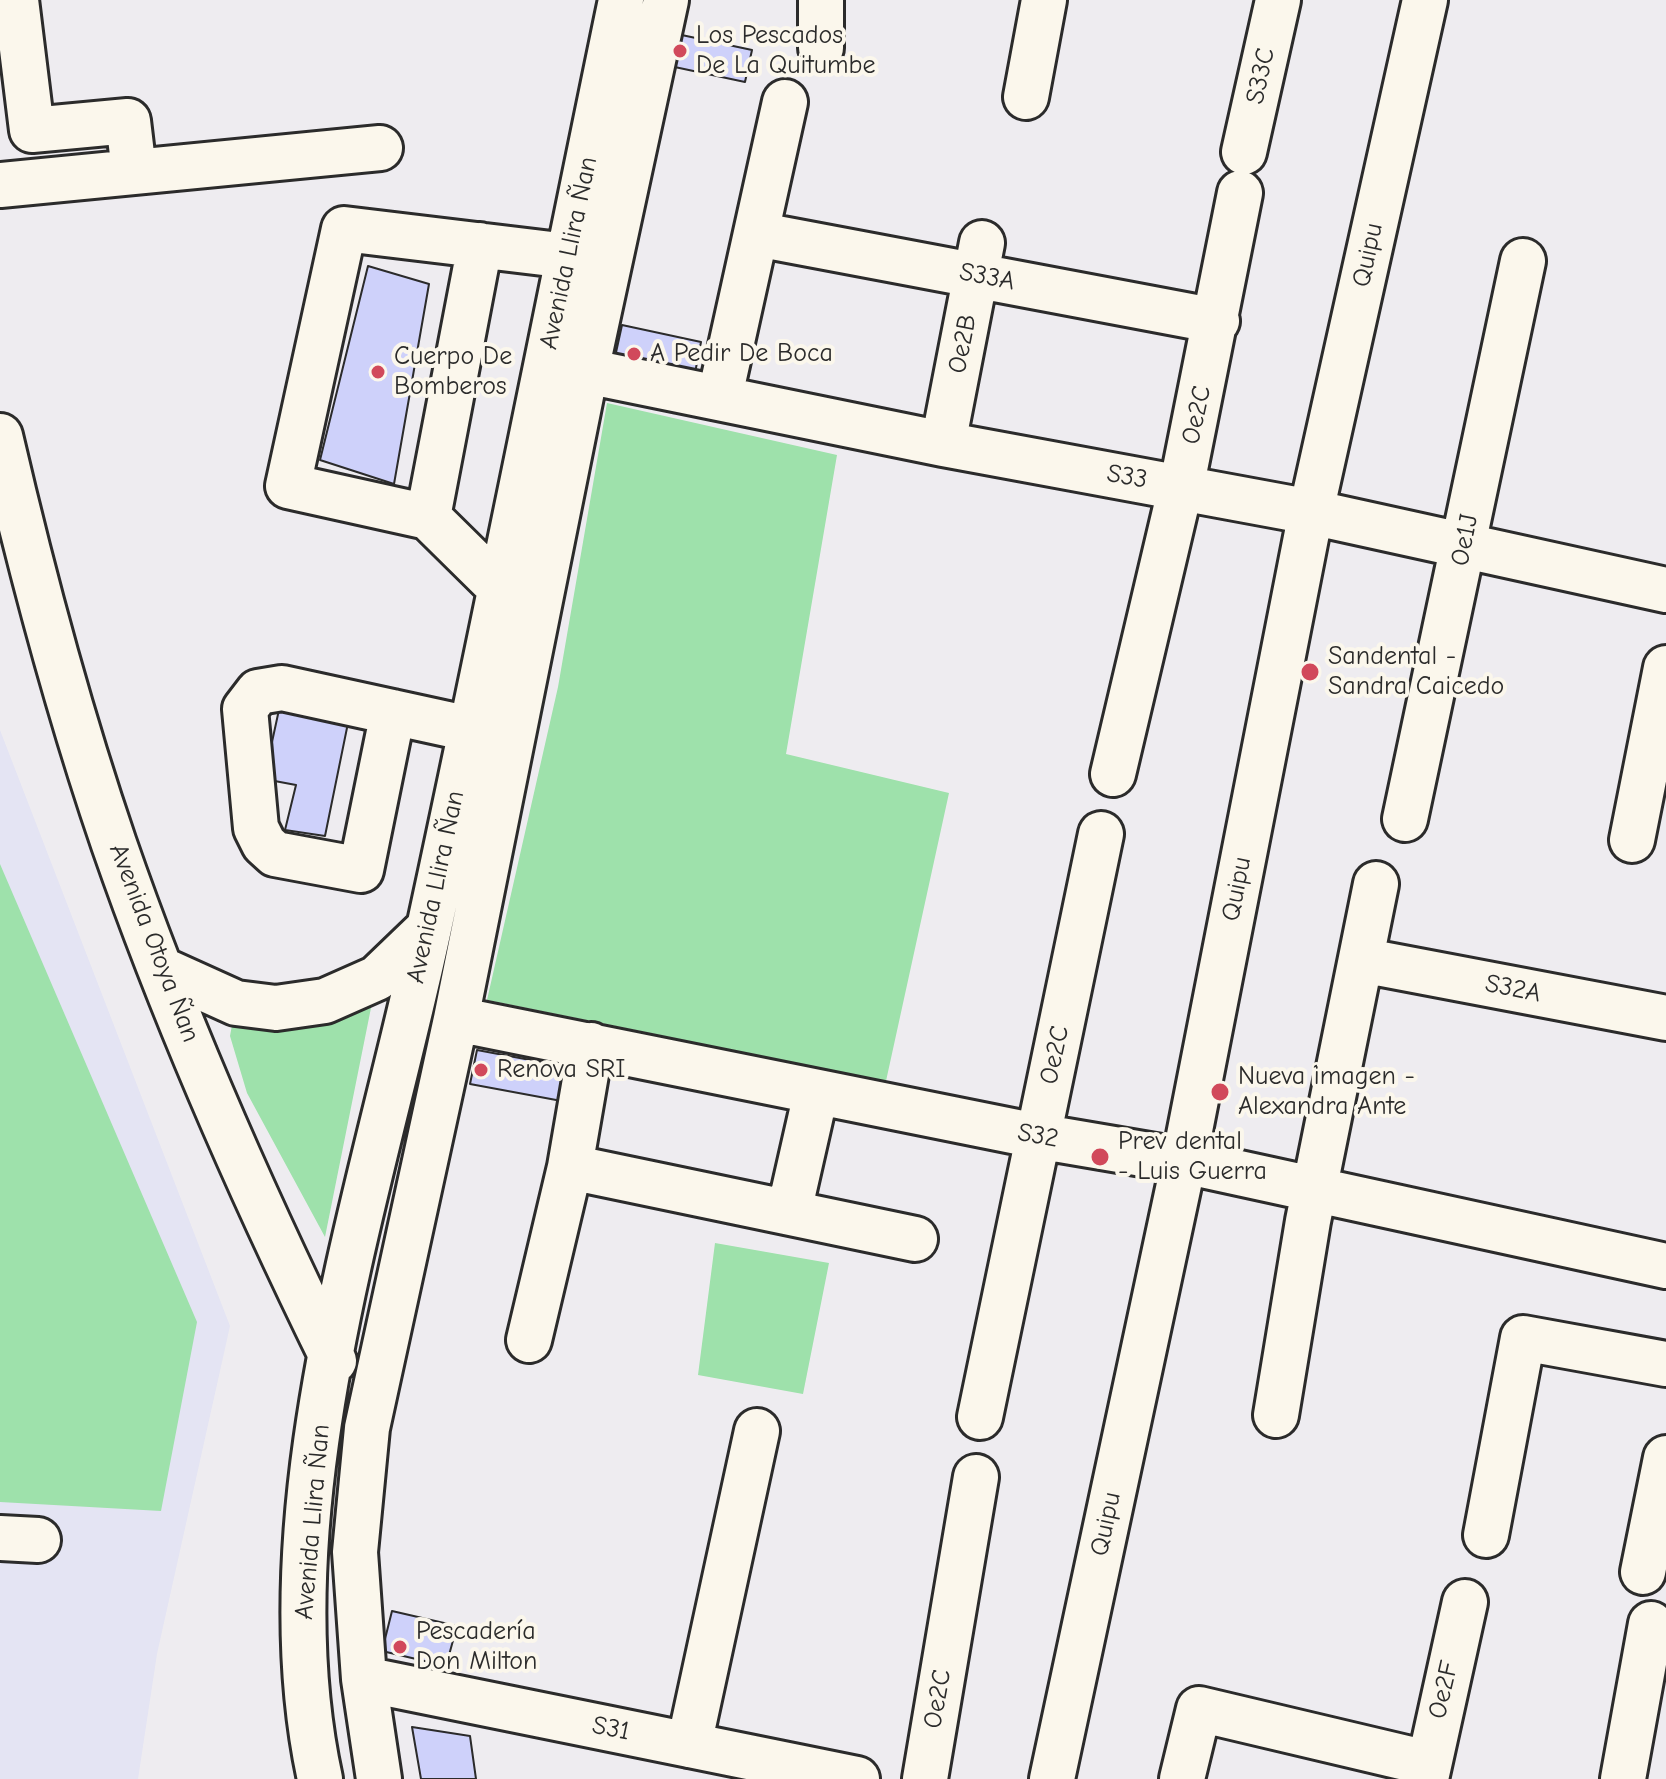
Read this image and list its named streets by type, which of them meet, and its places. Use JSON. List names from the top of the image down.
{
  "streets": {
    "street": [
      "S33C",
      "Avenida Llira Ñan",
      "Quipu",
      "S33A",
      "Oe2B",
      "Oe2C",
      "S33",
      "Oe1J",
      "Avenida Otoya Ñan",
      "S32A",
      "S32",
      "Oe2F",
      "S31"
    ]
  },
  "crossings": [
    ["S33C", "Oe2C"],
    ["Avenida Llira Ñan", "S33"],
    ["Avenida Llira Ñan", "Avenida Otoya Ñan"],
    ["Avenida Llira Ñan", "S32"],
    ["Avenida Llira Ñan", "S31"],
    ["Quipu", "S33"],
    ["Quipu", "S32"],
    ["S33A", "Oe2B"],
    ["S33A", "Oe2C"],
    ["Oe2B", "S33"],
    ["Oe2C", "S33"],
    ["Oe2C", "S32"],
    ["S33", "Oe1J"]
  ],
  "places": [
    "Los Pescados De La Quitumbe",
    "A Pedir De Boca",
    "Cuerpo De Bomberos",
    "Sandental - Sandra Caicedo",
    "Renova SRI",
    "Nueva imagen - Alexandra Ante",
    "Prev dental - Luis Guerra",
    "Pescadería Don Milton"
  ]
}
